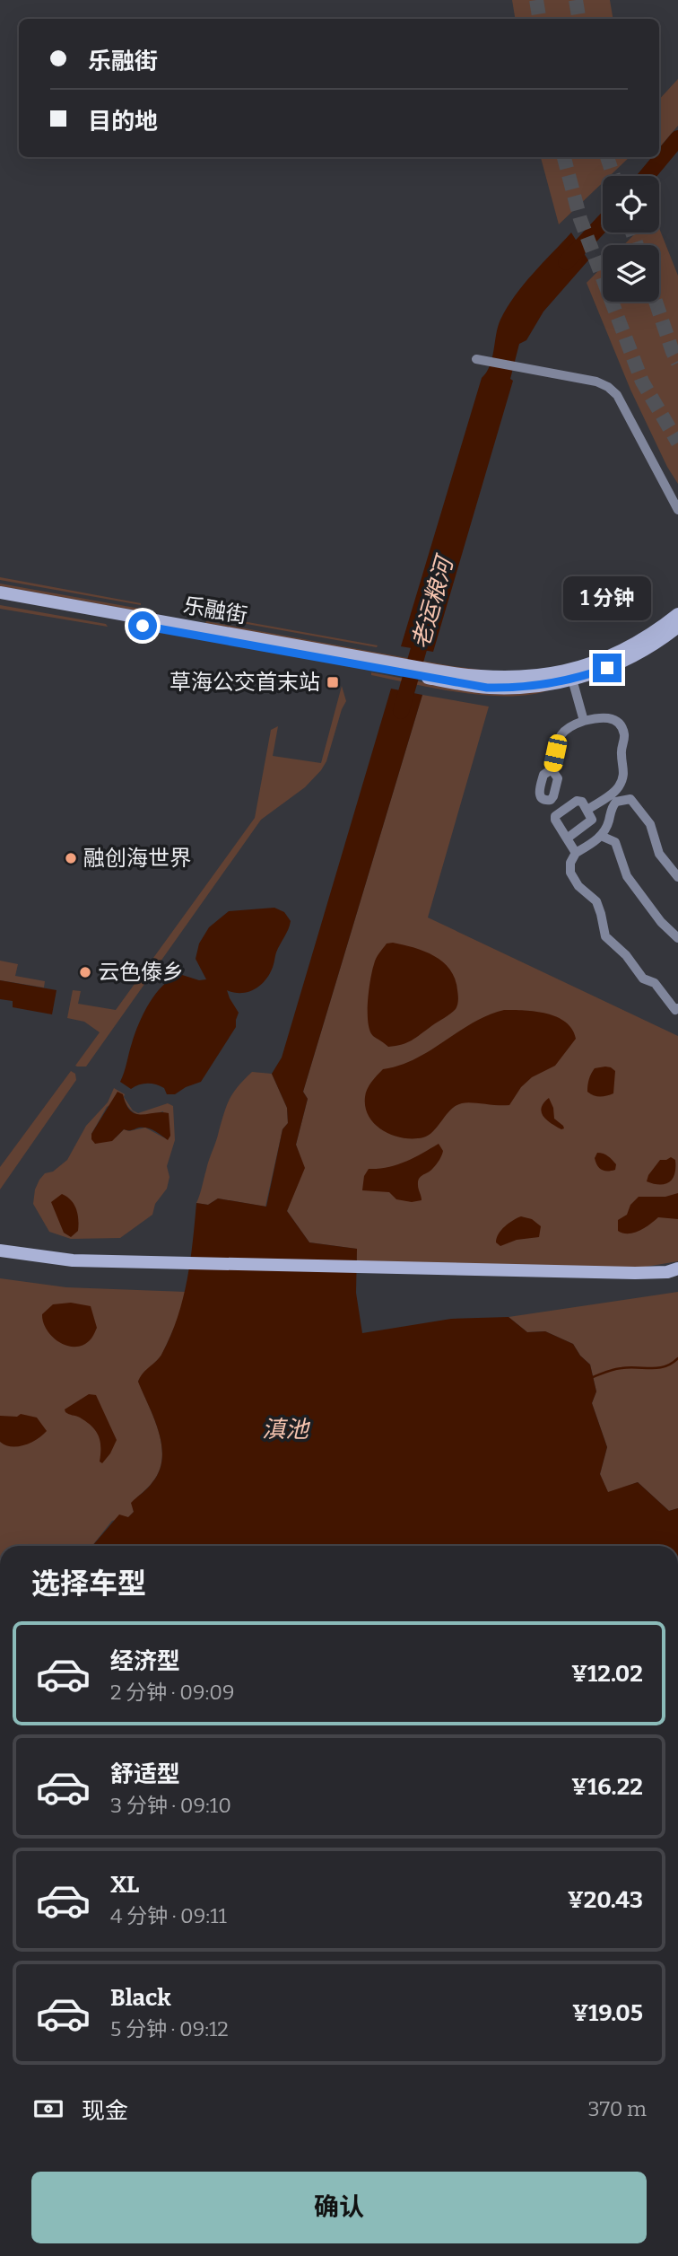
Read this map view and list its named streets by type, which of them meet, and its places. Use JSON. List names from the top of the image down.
{
  "streets": {
    "street": ["乐融街"]
  },
  "water": ["老运粮河", "滇池"],
  "places": {
    "transit": ["草海公交首末站"],
    "other": ["融创海世界", "云色傣乡"]
  },
  "page": {
    "banner": ["乐融街", "目的地"],
    "bubble": "1 分钟",
    "heading": "选择车型",
    "list": [
      {
        "name": "经济型",
        "note": "2 分钟 · 09:09",
        "value": "¥12.02"
      },
      {
        "name": "舒适型",
        "note": "3 分钟 · 09:10",
        "value": "¥16.22"
      },
      {
        "name": "XL",
        "note": "4 分钟 · 09:11",
        "value": "¥20.43"
      },
      {
        "name": "Black",
        "note": "5 分钟 · 09:12",
        "value": "¥19.05"
      }
    ],
    "pay": ["现金", "370 m"],
    "buttons": "确认"
  }
}
